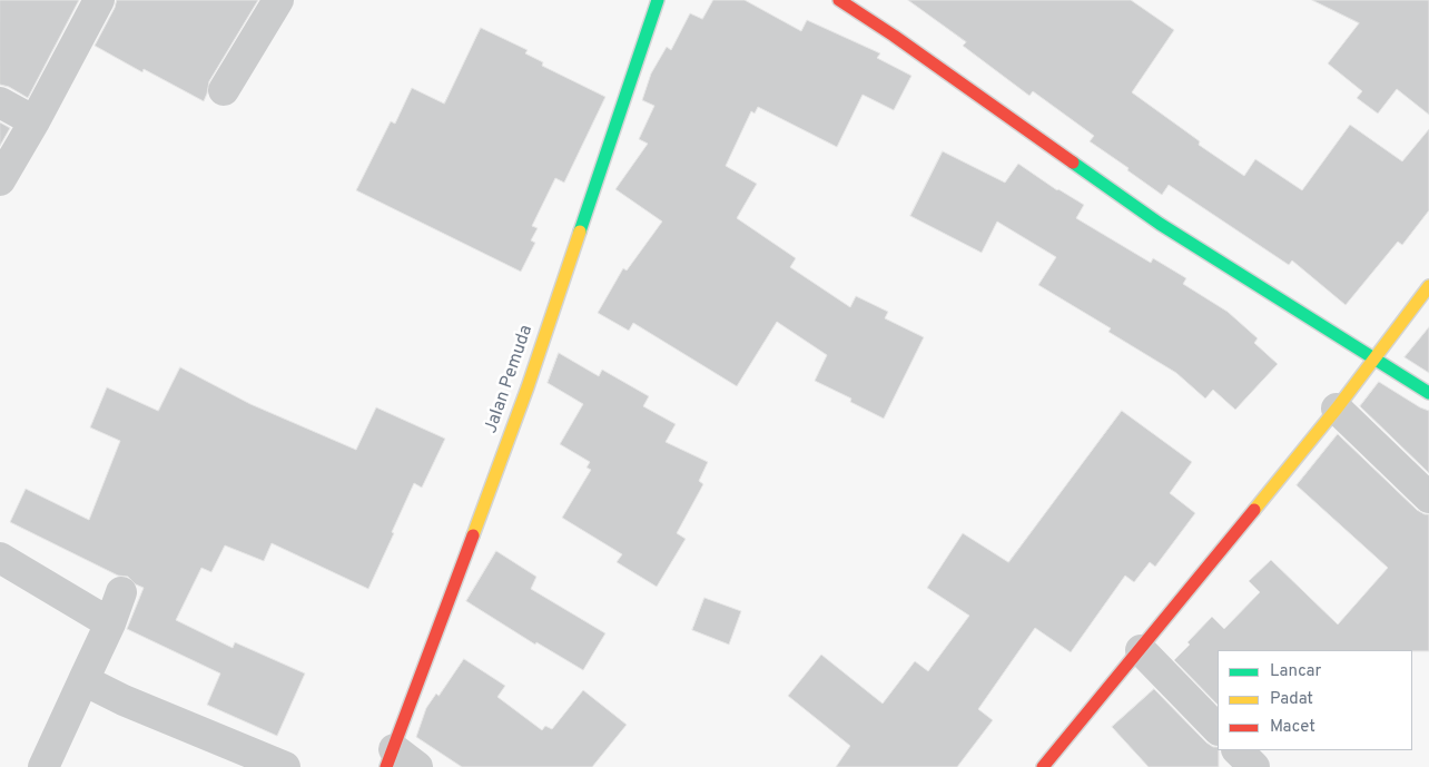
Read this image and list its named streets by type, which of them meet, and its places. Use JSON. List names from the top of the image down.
{
  "streets": {
    "street": ["Jalan Pemuda"]
  },
  "legend": ["Lancar", "Padat", "Macet"]
}
